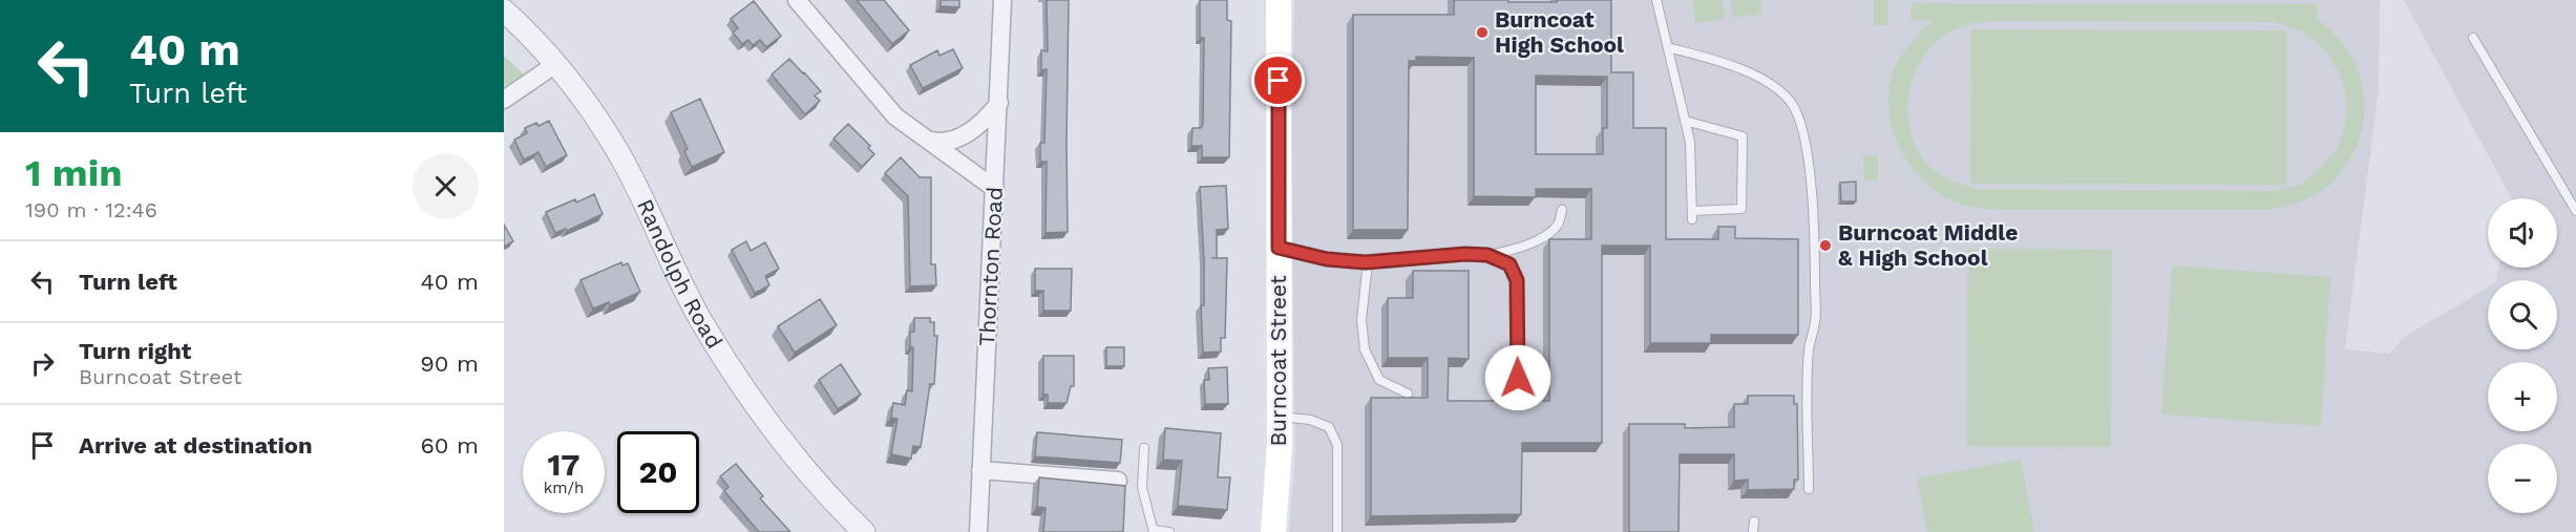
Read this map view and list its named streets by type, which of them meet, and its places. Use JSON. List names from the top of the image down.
{
  "streets": {
    "main road": ["Burncoat Street"],
    "street": ["Thornton Road", "Randolph Road"]
  },
  "places": ["Burncoat High School", "Burncoat Middle & High School"],
  "page": {
    "turn": ["40 m", "Turn left"],
    "heading": ["1 min", "190 m · 12:46"],
    "map_buttons": ["+", "−"],
    "list": [
      {
        "name": "Turn left",
        "value": "40 m"
      },
      {
        "name": "Turn right",
        "note": "Burncoat Street",
        "value": "90 m"
      },
      {
        "name": "Arrive at destination",
        "value": "60 m"
      }
    ],
    "speed": "17 km/h",
    "limit": "20"
  }
}
